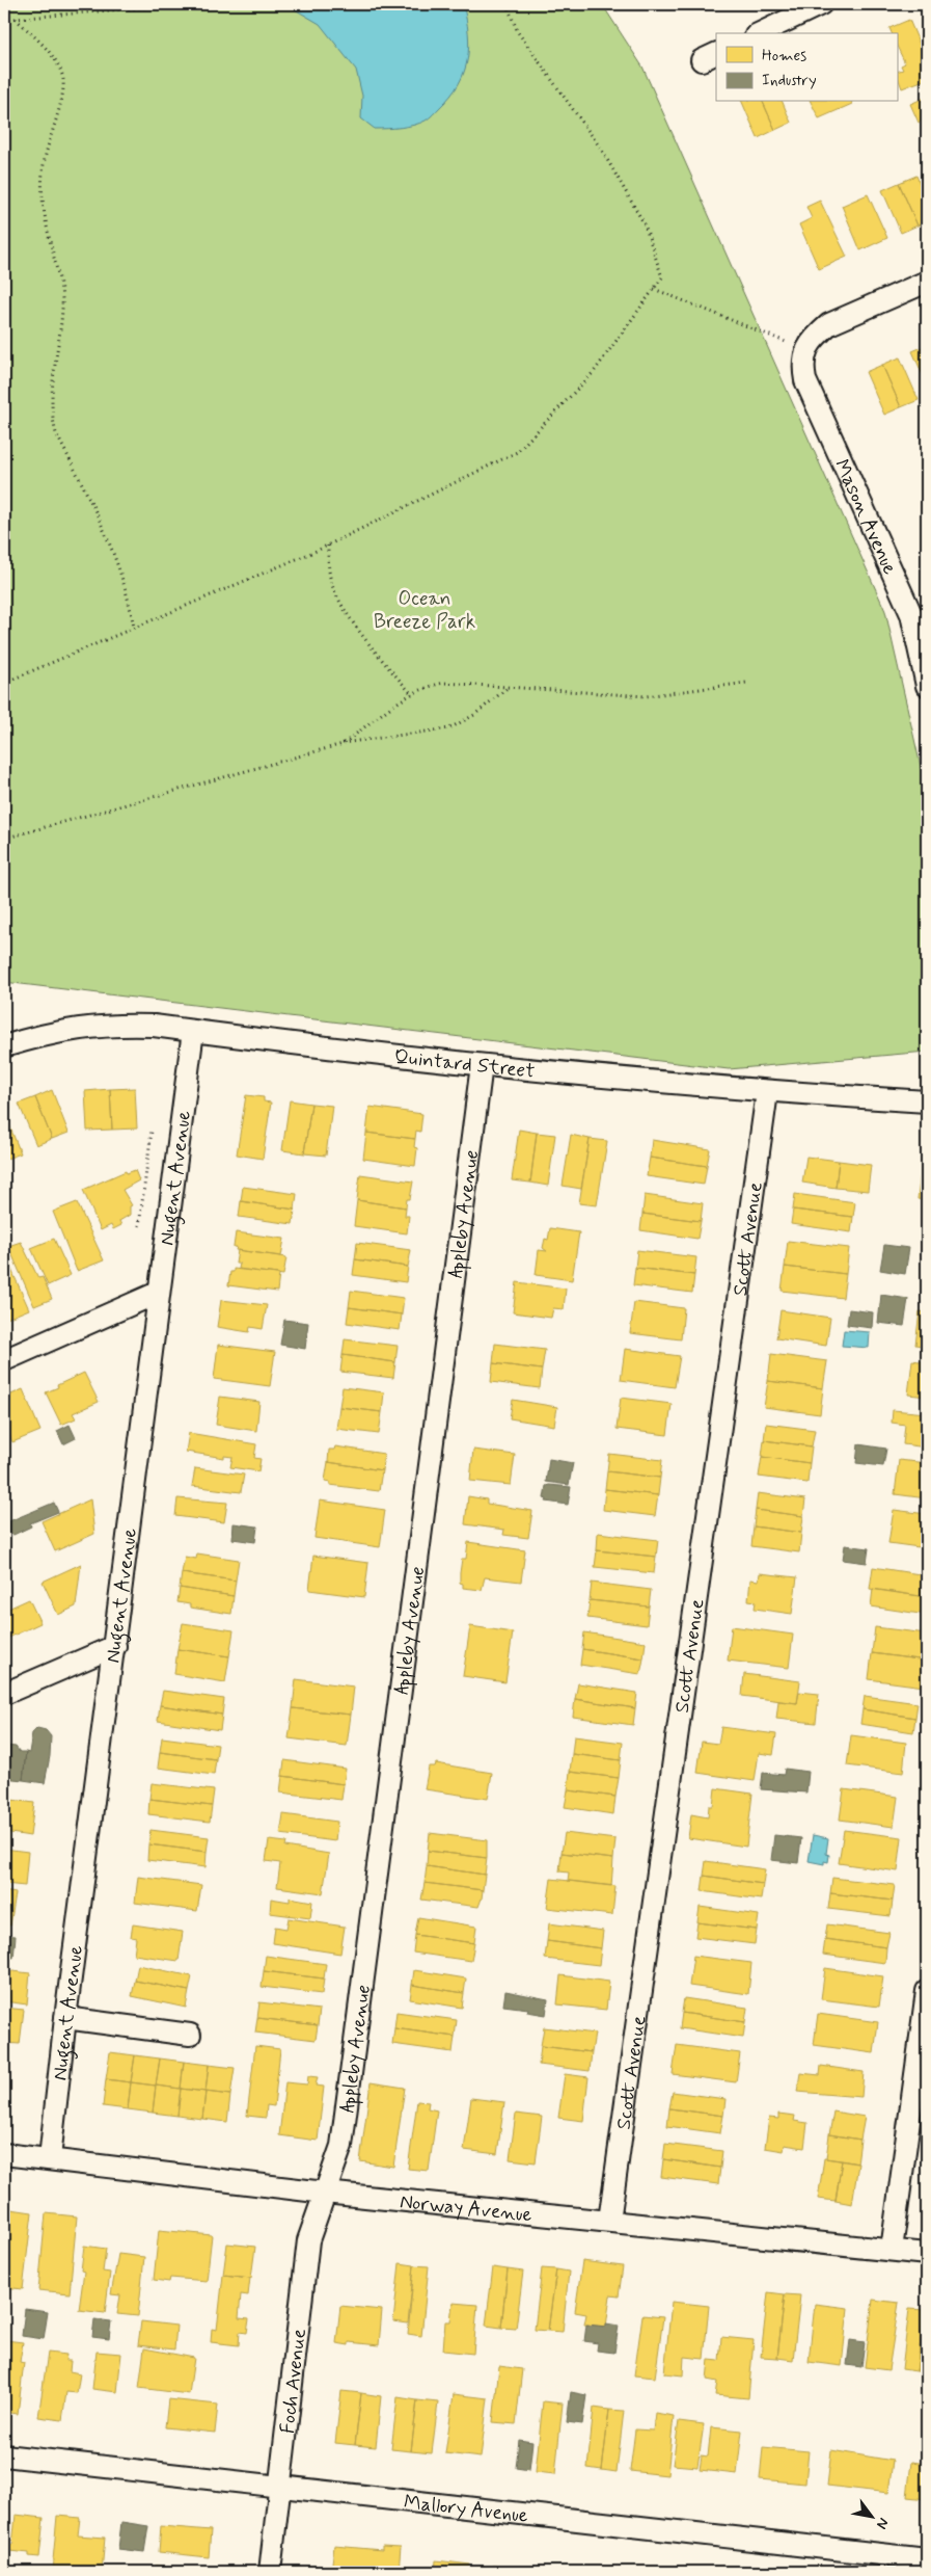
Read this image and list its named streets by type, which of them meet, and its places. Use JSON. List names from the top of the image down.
{
  "streets": {
    "street": [
      "Mason Avenue",
      "Quintard Street",
      "Nugent Avenue",
      "Appleby Avenue",
      "Scott Avenue",
      "Norway Avenue",
      "Foch Avenue",
      "Mallory Avenue"
    ]
  },
  "crossings": [
    ["Quintard Street", "Nugent Avenue"],
    ["Quintard Street", "Appleby Avenue"],
    ["Quintard Street", "Scott Avenue"],
    ["Nugent Avenue", "Norway Avenue"],
    ["Appleby Avenue", "Norway Avenue"],
    ["Appleby Avenue", "Foch Avenue"],
    ["Scott Avenue", "Norway Avenue"],
    ["Norway Avenue", "Foch Avenue"],
    ["Foch Avenue", "Mallory Avenue"]
  ],
  "parks": ["Ocean Breeze Park"],
  "legend": ["Homes", "Industry"],
  "north": "bottom right"
}
